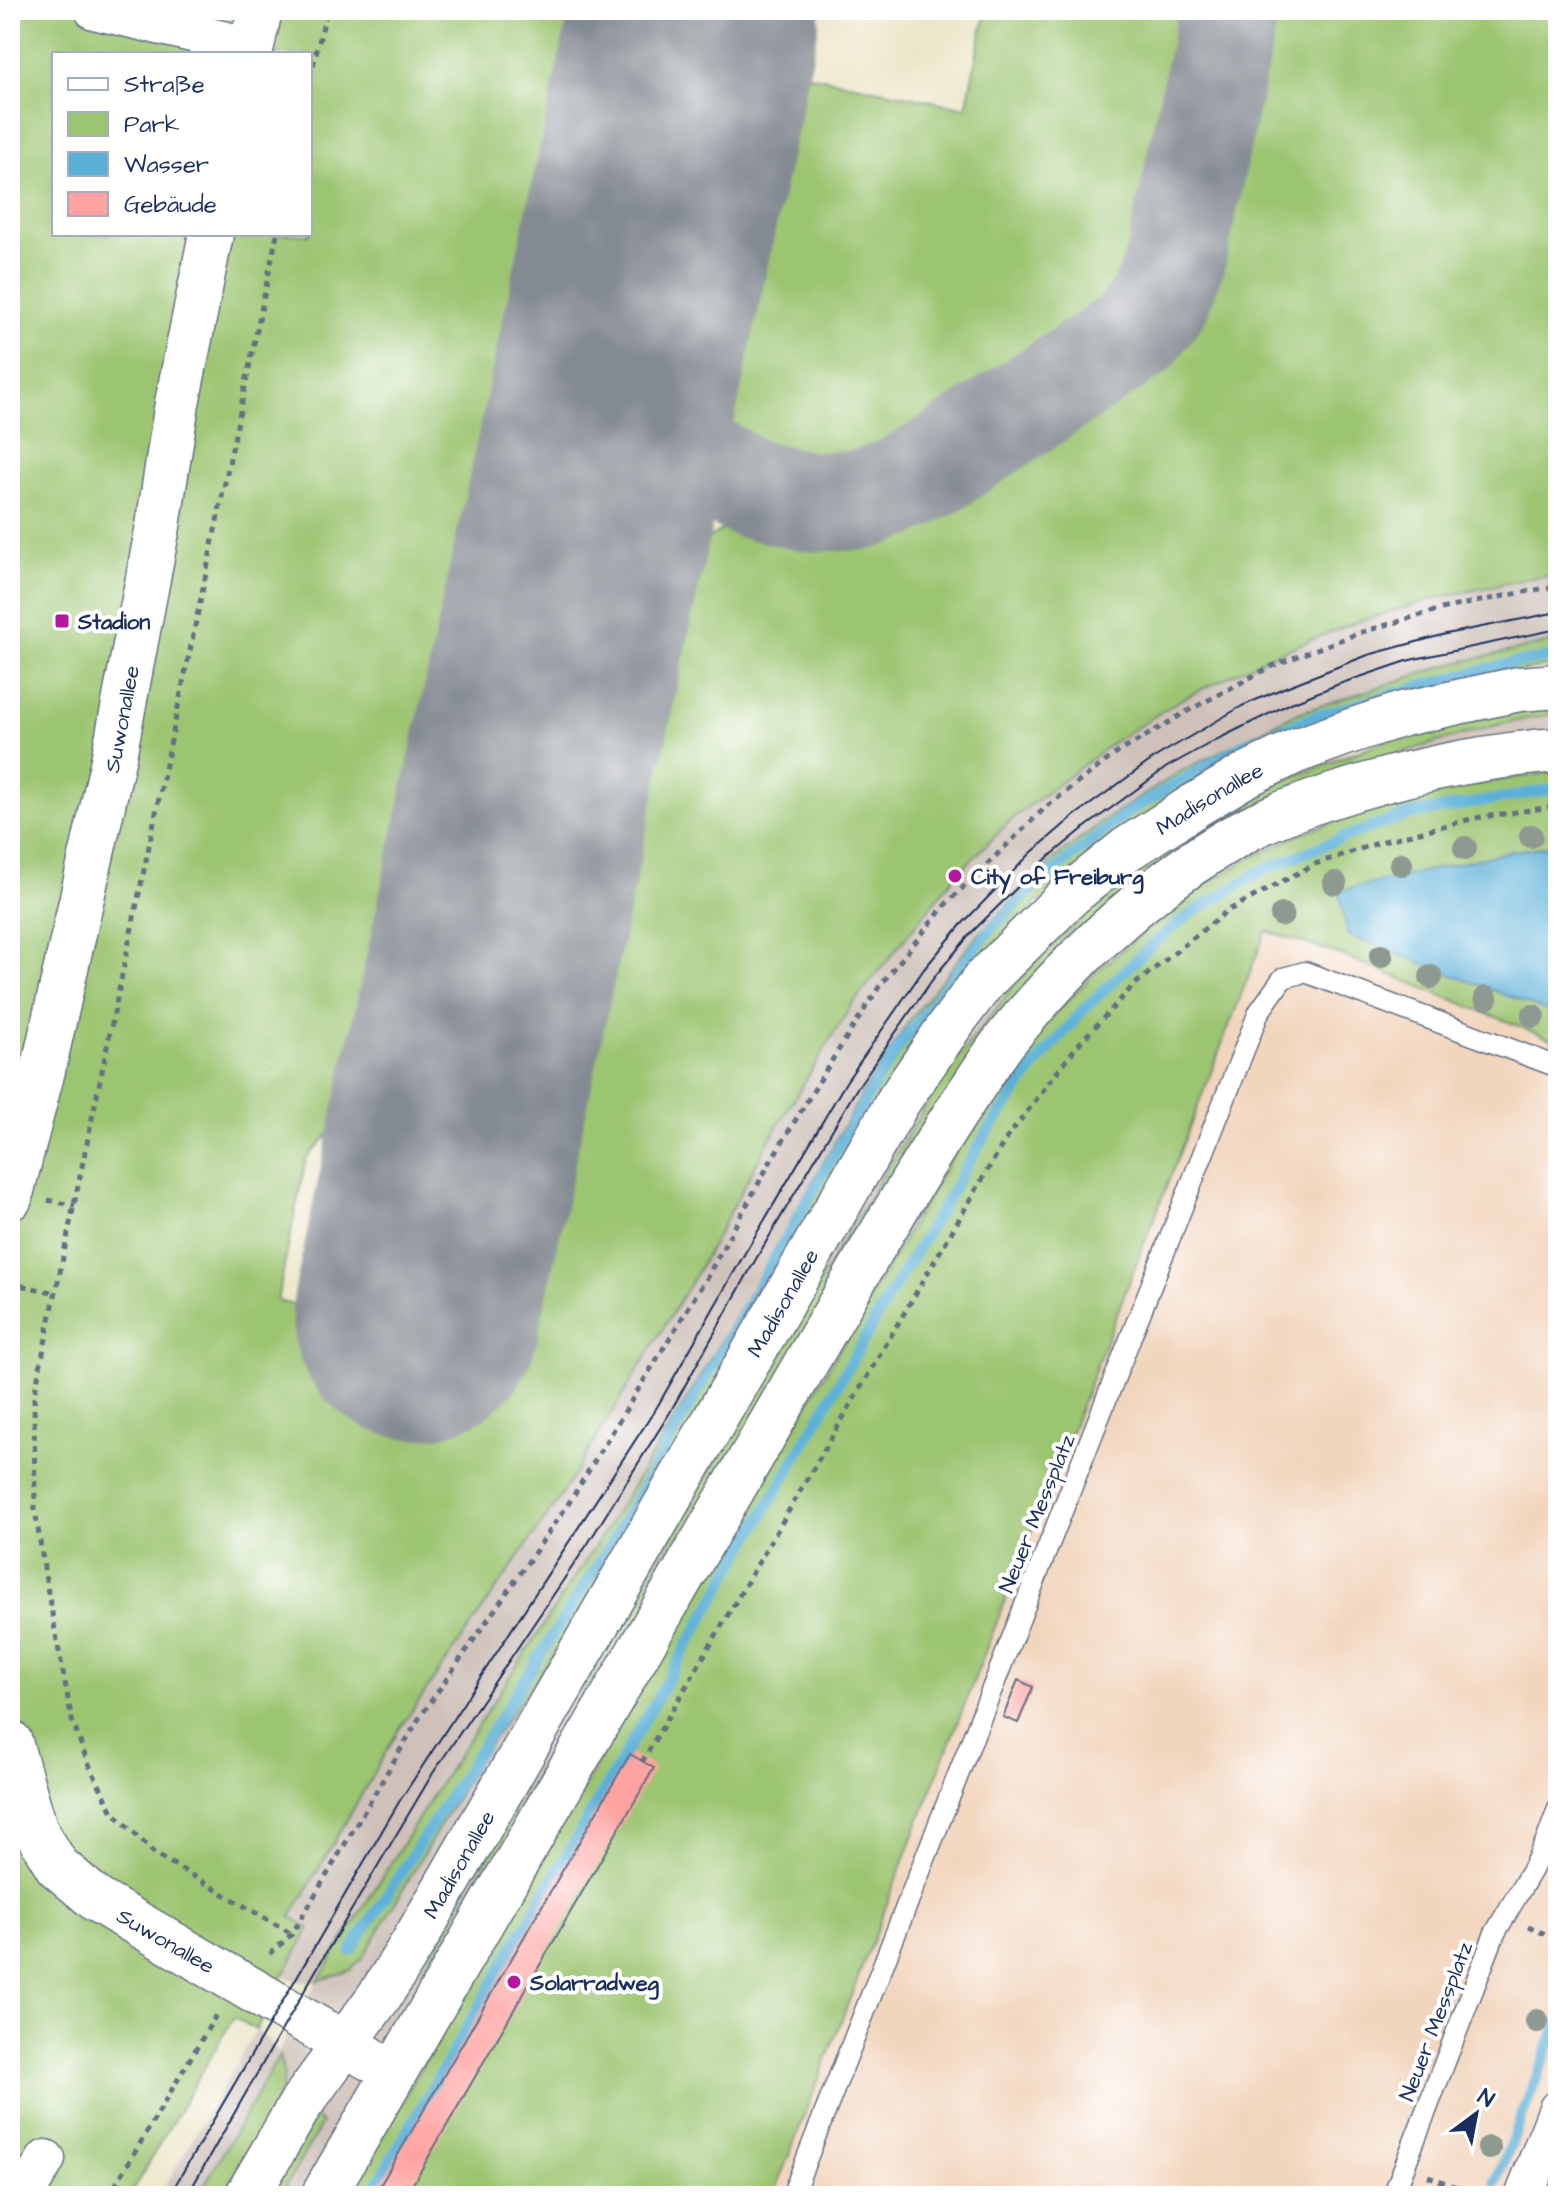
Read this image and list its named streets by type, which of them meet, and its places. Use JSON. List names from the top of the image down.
{
  "streets": {
    "main road": ["Suwonallee", "Madisonallee"],
    "lane": ["Neuer Messplatz"]
  },
  "crossings": [
    ["Suwonallee", "Madisonallee"]
  ],
  "places": {
    "transit": ["Stadion"],
    "other": ["City of Freiburg", "Solarradweg"]
  },
  "legend": [
    "Straße",
    "Park",
    "Wasser",
    "Gebäude"
  ],
  "north": "top right"
}
